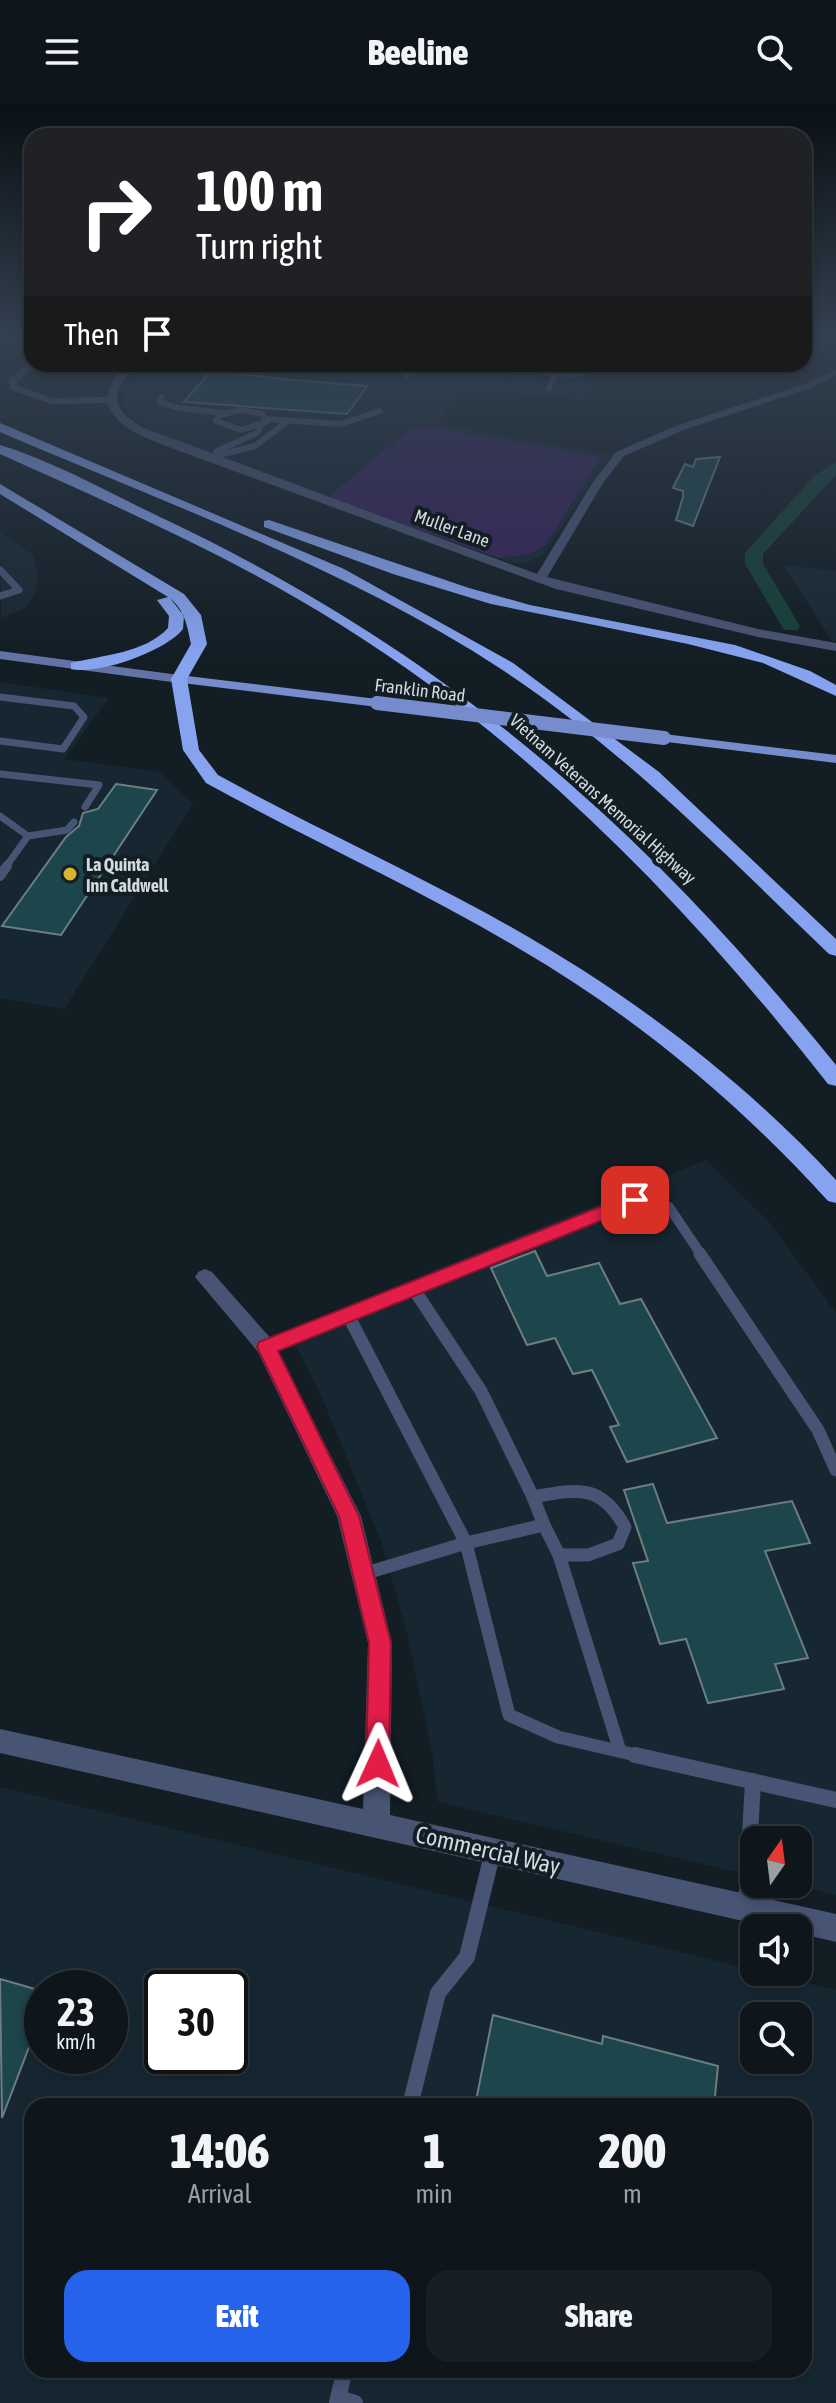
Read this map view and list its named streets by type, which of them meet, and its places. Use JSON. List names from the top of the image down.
{
  "streets": {
    "highway": ["Vietnam Veterans Memorial Highway"],
    "main road": ["Franklin Road"],
    "street": ["Muller Lane", "Commercial Way"]
  },
  "places": ["La Quinta Inn Caldwell"],
  "north": "top",
  "page": {
    "header": "Beeline",
    "turn": ["100 m", "Turn right"],
    "then": "Then",
    "speed": "23 km/h",
    "limit": "30",
    "eta": [
      "14:06",
      "Arrival",
      "1",
      "min",
      "200",
      "m"
    ],
    "buttons": ["Exit", "Share"]
  }
}
